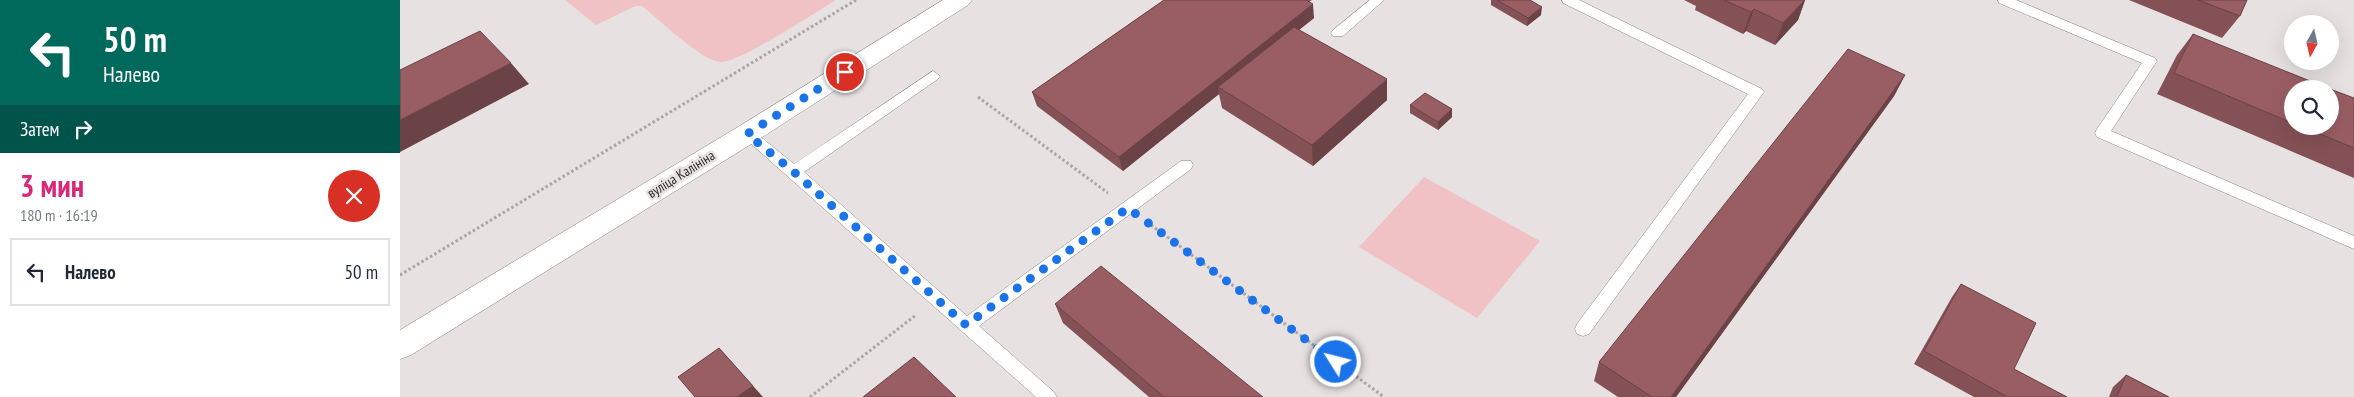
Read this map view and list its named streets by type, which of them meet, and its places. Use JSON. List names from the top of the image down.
{
  "streets": {
    "main road": ["вуліца Калініна"]
  },
  "north": "bottom",
  "page": {
    "turn": ["50 m", "Налево"],
    "then": "Затем",
    "heading": ["3 мин", "180 m · 16:19"],
    "list": [
      {
        "name": "Налево",
        "value": "50 m"
      }
    ]
  }
}
